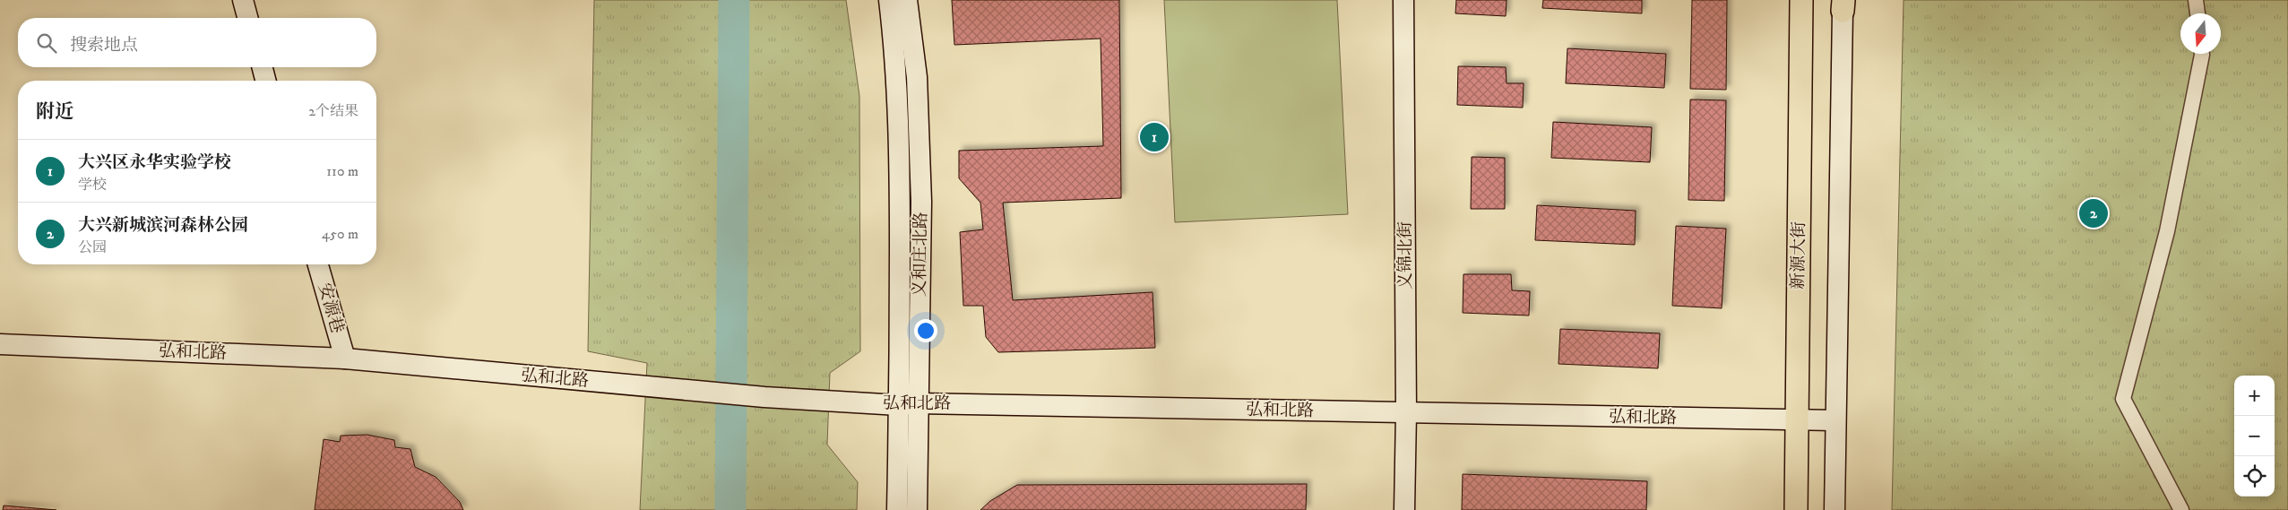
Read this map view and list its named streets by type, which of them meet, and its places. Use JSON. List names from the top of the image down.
{
  "streets": {
    "main road": ["新源大街"],
    "street": [
      "义和庄北路",
      "义锦北街",
      "安源巷",
      "弘和北路"
    ]
  },
  "crossings": [
    ["义和庄北路", "弘和北路"],
    ["义锦北街", "弘和北路"],
    ["新源大街", "弘和北路"],
    ["安源巷", "弘和北路"]
  ],
  "north": "bottom",
  "page": {
    "search": "搜索地点",
    "heading": ["附近", "2个结果"],
    "pins": ["1", "2"],
    "list": [
      {
        "mark": "1",
        "name": "大兴区永华实验学校",
        "note": "学校",
        "value": "110 m"
      },
      {
        "mark": "2",
        "name": "大兴新城滨河森林公园",
        "note": "公园",
        "value": "450 m"
      }
    ],
    "map_buttons": ["+", "−"]
  }
}
